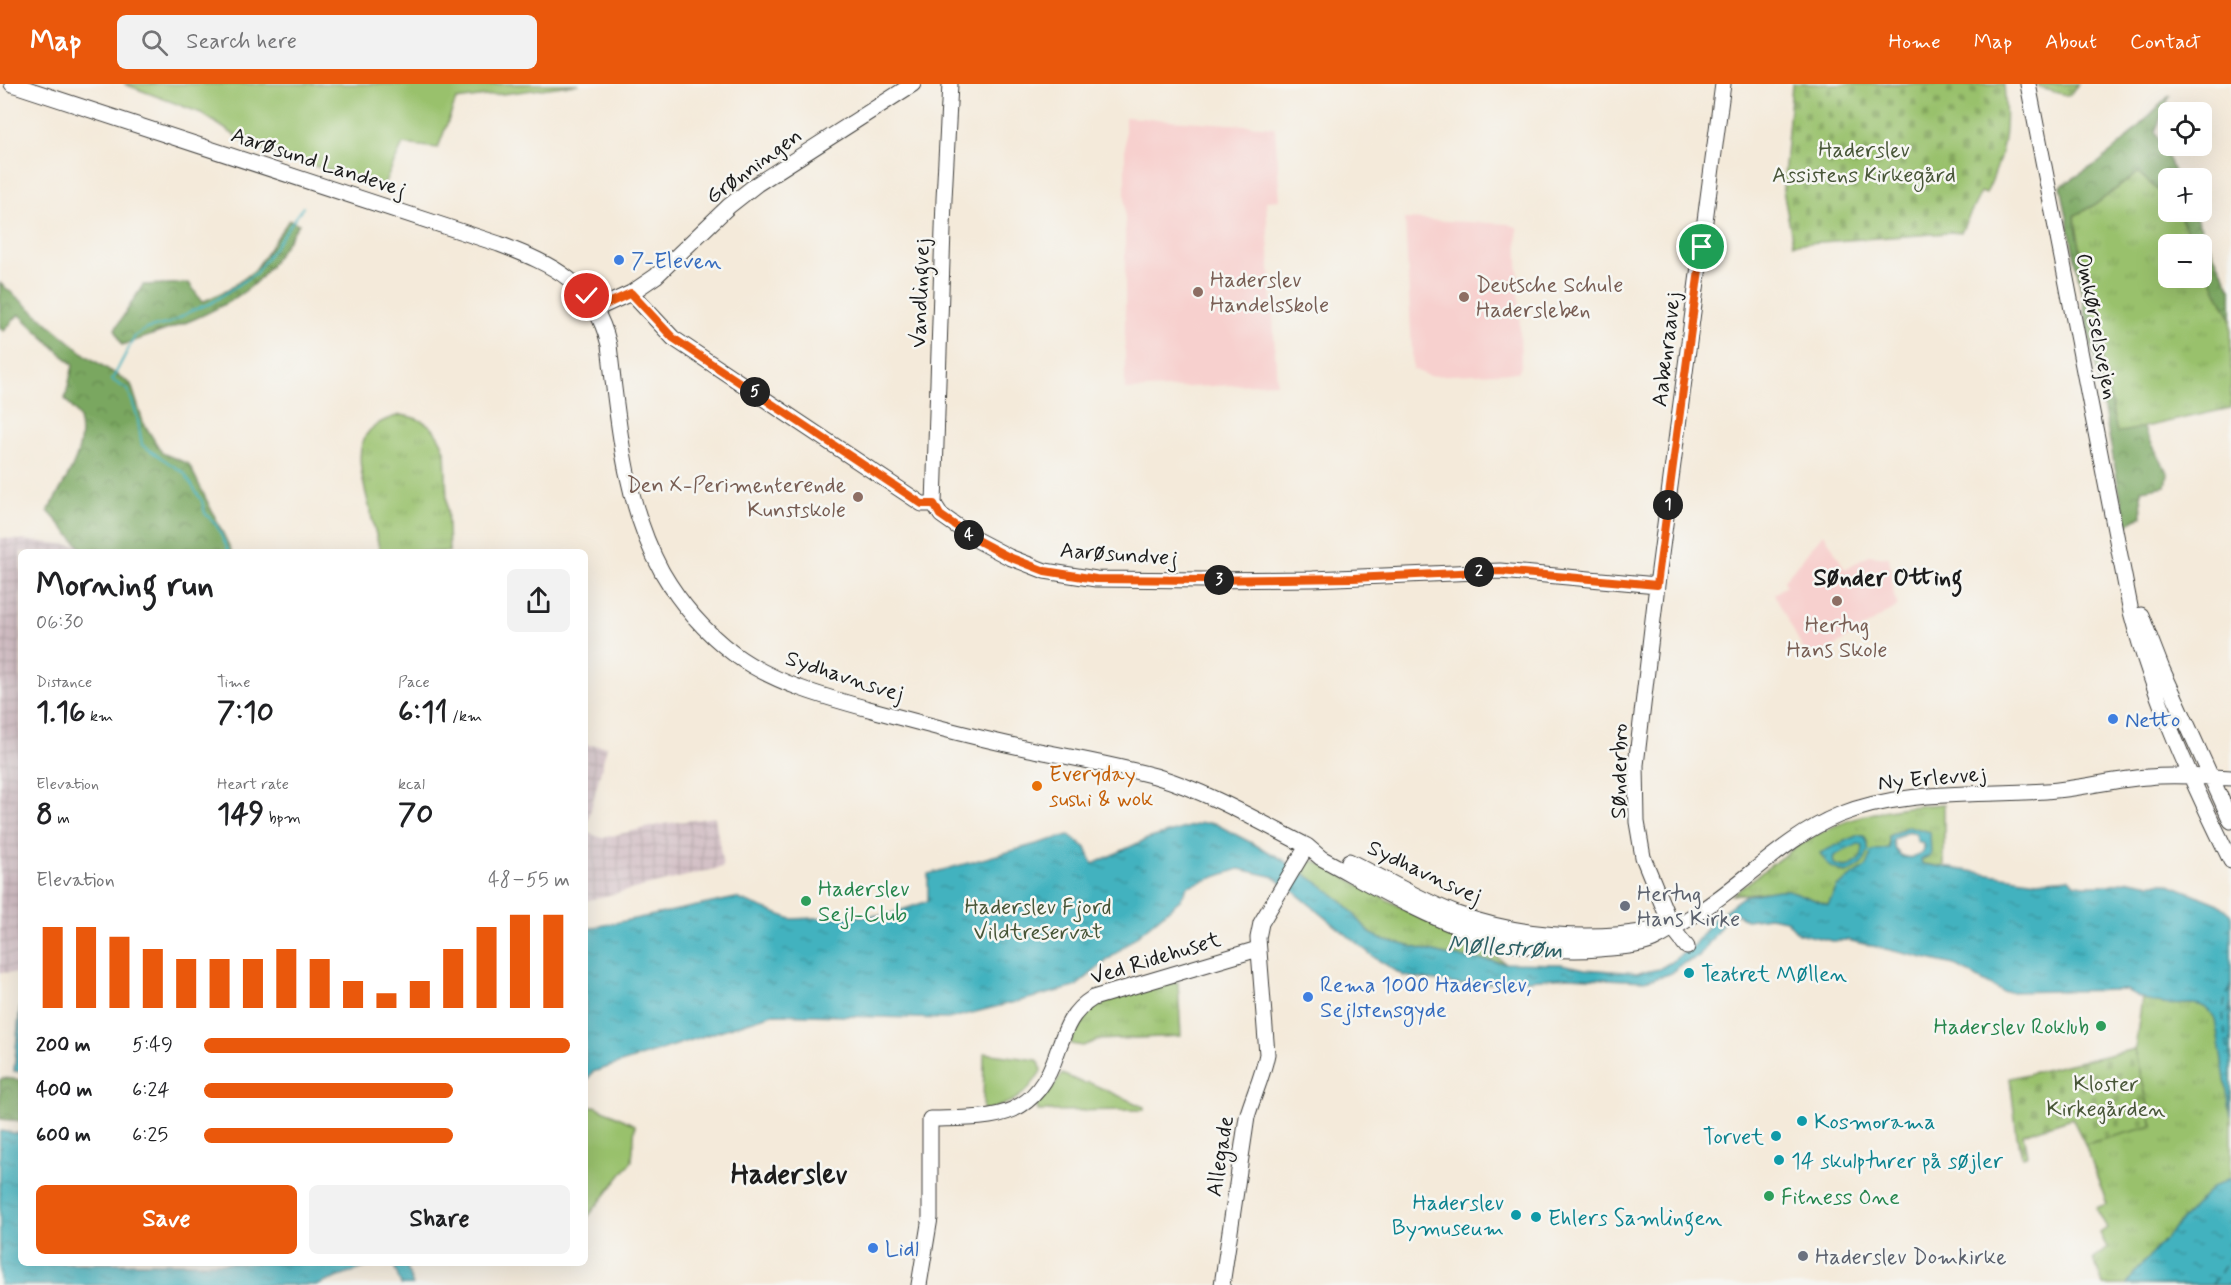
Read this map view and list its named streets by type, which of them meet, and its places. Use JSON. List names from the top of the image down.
{
  "streets": {
    "street": [
      "Aarøsund Landevej",
      "Grønningen",
      "Vandlingvej",
      "Omkørselsvejen",
      "Aabenraavej",
      "Aarøsundvej",
      "Sydhavnsvej",
      "Sønderbro",
      "Ny Erlevvej",
      "Ved Ridehuset",
      "Allegade"
    ]
  },
  "crossings": [
    ["Aarøsund Landevej", "Grønningen"],
    ["Aarøsund Landevej", "Sydhavnsvej"],
    ["Grønningen", "Aarøsundvej"],
    ["Grønningen", "Sydhavnsvej"],
    ["Vandlingvej", "Aarøsundvej"],
    ["Omkørselsvejen", "Ny Erlevvej"],
    ["Aabenraavej", "Aarøsundvej"],
    ["Aabenraavej", "Sønderbro"],
    ["Aarøsundvej", "Sønderbro"],
    ["Sydhavnsvej", "Sønderbro"],
    ["Sydhavnsvej", "Ny Erlevvej"],
    ["Sydhavnsvej", "Allegade"],
    ["Sønderbro", "Ny Erlevvej"],
    ["Ved Ridehuset", "Allegade"]
  ],
  "districts": ["Sønder Otting", "Haderslev"],
  "water": ["Møllestrøm"],
  "parks": ["Haderslev Assistens Kirkegård", "Haderslev Fjord Vildtreservat", "Kloster Kirkegården"],
  "places": [
    "7-Eleven",
    "Haderslev Handelsskole",
    "Deutsche Schule Hadersleben",
    "Den X-Perimenterende Kunstskole",
    "Hertug Hans Skole",
    "Netto",
    "Everyday sushi & wok",
    "Haderslev Sejl-Club",
    "Hertug Hans Kirke",
    "Teatret Møllen",
    "Rema 1000 Haderslev, Sejlstensgyde",
    "Haderslev Roklub",
    "Kosmorama",
    "Torvet",
    "14 skulpturer på søjler",
    "Fitness One",
    "Haderslev Bymuseum",
    "Ehlers Samlingen",
    "Lidl",
    "Haderslev Domkirke"
  ],
  "page": {
    "header": "Map",
    "search": "Search here",
    "nav": [
      "Home",
      "Map",
      "About",
      "Contact"
    ],
    "map_buttons": ["+", "−"],
    "pins": [
      "5",
      "1",
      "4",
      "2",
      "3"
    ],
    "heading": ["Morning run", "06:30"],
    "stats": [
      ["Distance", "1.16 km"],
      ["Time", "7:10"],
      ["Pace", "6:11 /km"],
      ["Elevation", "8 m"],
      ["Heart rate", "149 bpm"],
      ["kcal", "70"]
    ],
    "chart": ["Elevation", "48–55 m"],
    "list": [
      {
        "name": "200 m",
        "note": "5:49"
      },
      {
        "name": "400 m",
        "note": "6:24"
      },
      {
        "name": "600 m",
        "note": "6:25"
      }
    ],
    "buttons": ["Save", "Share"]
  }
}
